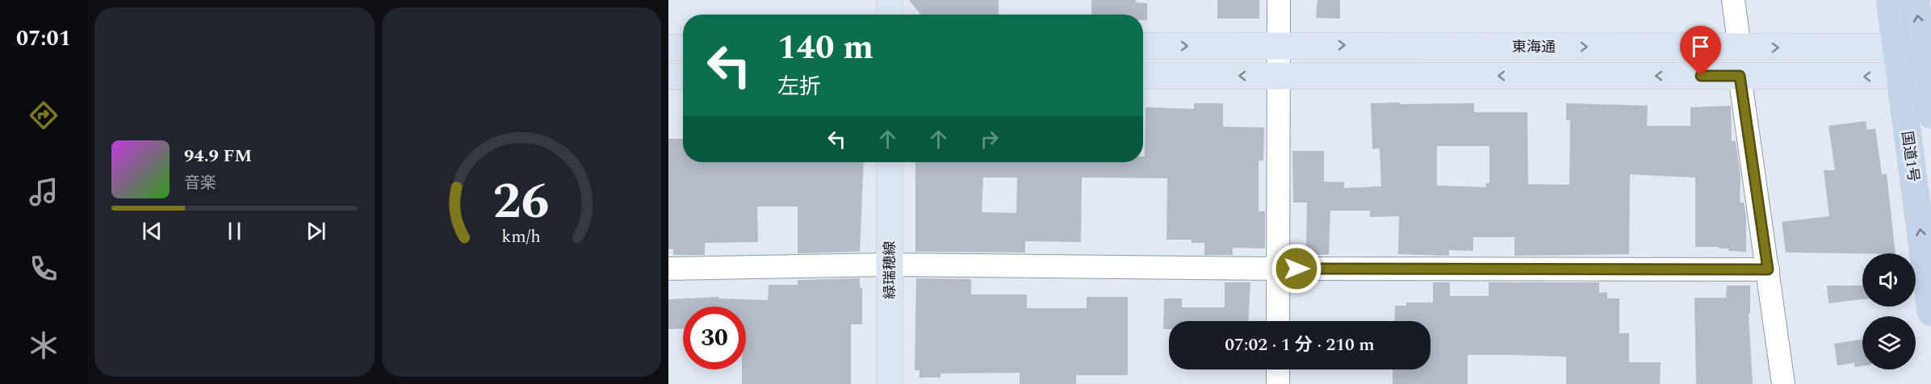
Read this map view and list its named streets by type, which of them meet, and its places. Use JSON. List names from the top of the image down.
{
  "streets": {
    "highway": ["国道1号"],
    "main road": ["東海通", "緑瑞穂線"]
  },
  "crossings": [
    ["東海通", "国道1号"]
  ],
  "one_way": ["国道1号"],
  "page": {
    "tabs": "07:01",
    "turn": ["140 m", "左折"],
    "song": ["94.9 FM", "音楽"],
    "limit": "30",
    "trip": "07:02 · 1 分 · 210 m",
    "gauge": ["26", "km/h"]
  }
}
